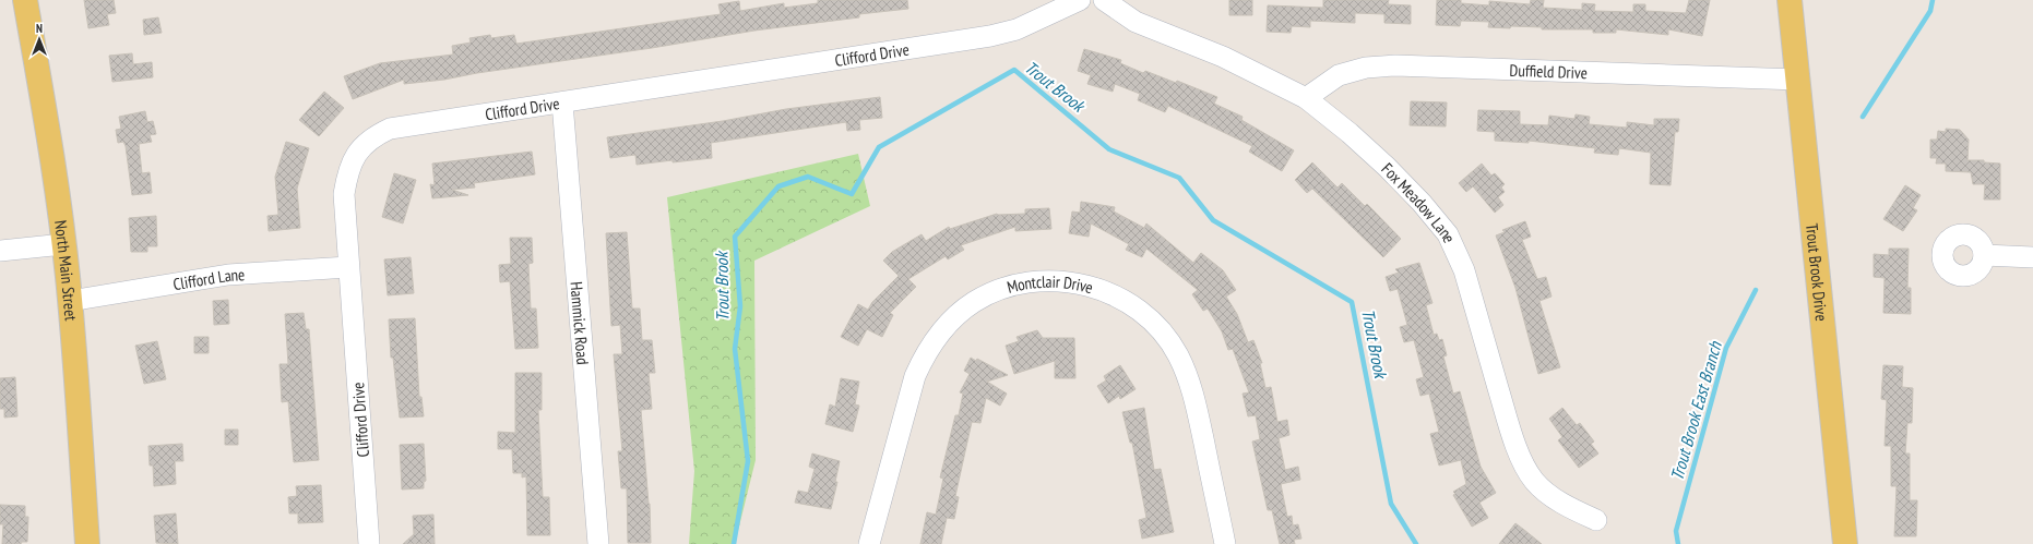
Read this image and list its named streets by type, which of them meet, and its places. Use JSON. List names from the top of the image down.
{
  "streets": {
    "main road": ["North Main Street", "Trout Brook Drive"],
    "street": [
      "Clifford Drive",
      "Duffield Drive",
      "Fox Meadow Lane",
      "Clifford Lane",
      "Montclair Drive",
      "Hammick Road"
    ]
  },
  "crossings": [
    ["Clifford Drive", "Clifford Lane"],
    ["Clifford Drive", "Hammick Road"],
    ["Duffield Drive", "Fox Meadow Lane"],
    ["Duffield Drive", "Trout Brook Drive"],
    ["North Main Street", "Clifford Lane"]
  ],
  "water": ["Trout Brook", "Trout Brook East Branch"],
  "north": "top"
}
